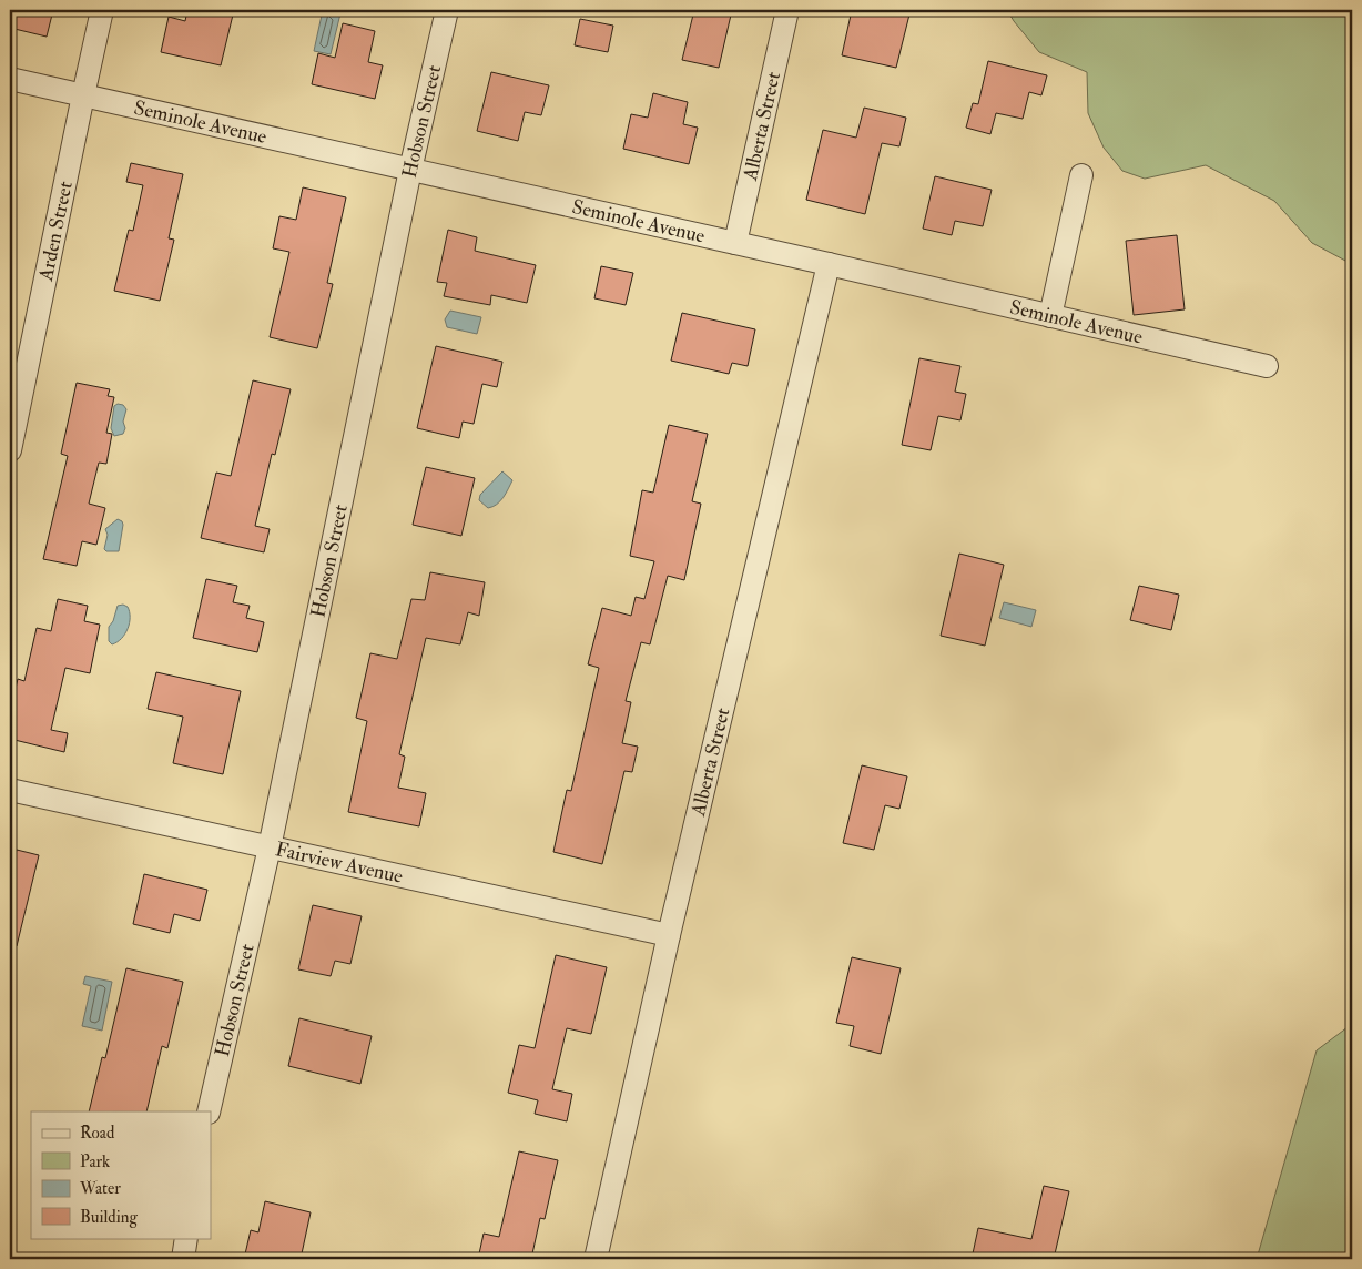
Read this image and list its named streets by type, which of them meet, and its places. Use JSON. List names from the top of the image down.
{
  "streets": {
    "street": [
      "Seminole Avenue",
      "Hobson Street",
      "Alberta Street",
      "Arden Street",
      "Fairview Avenue"
    ]
  },
  "crossings": [
    ["Seminole Avenue", "Hobson Street"],
    ["Seminole Avenue", "Alberta Street"],
    ["Seminole Avenue", "Arden Street"],
    ["Hobson Street", "Fairview Avenue"],
    ["Alberta Street", "Fairview Avenue"]
  ],
  "legend": [
    "Road",
    "Park",
    "Water",
    "Building"
  ]
}
